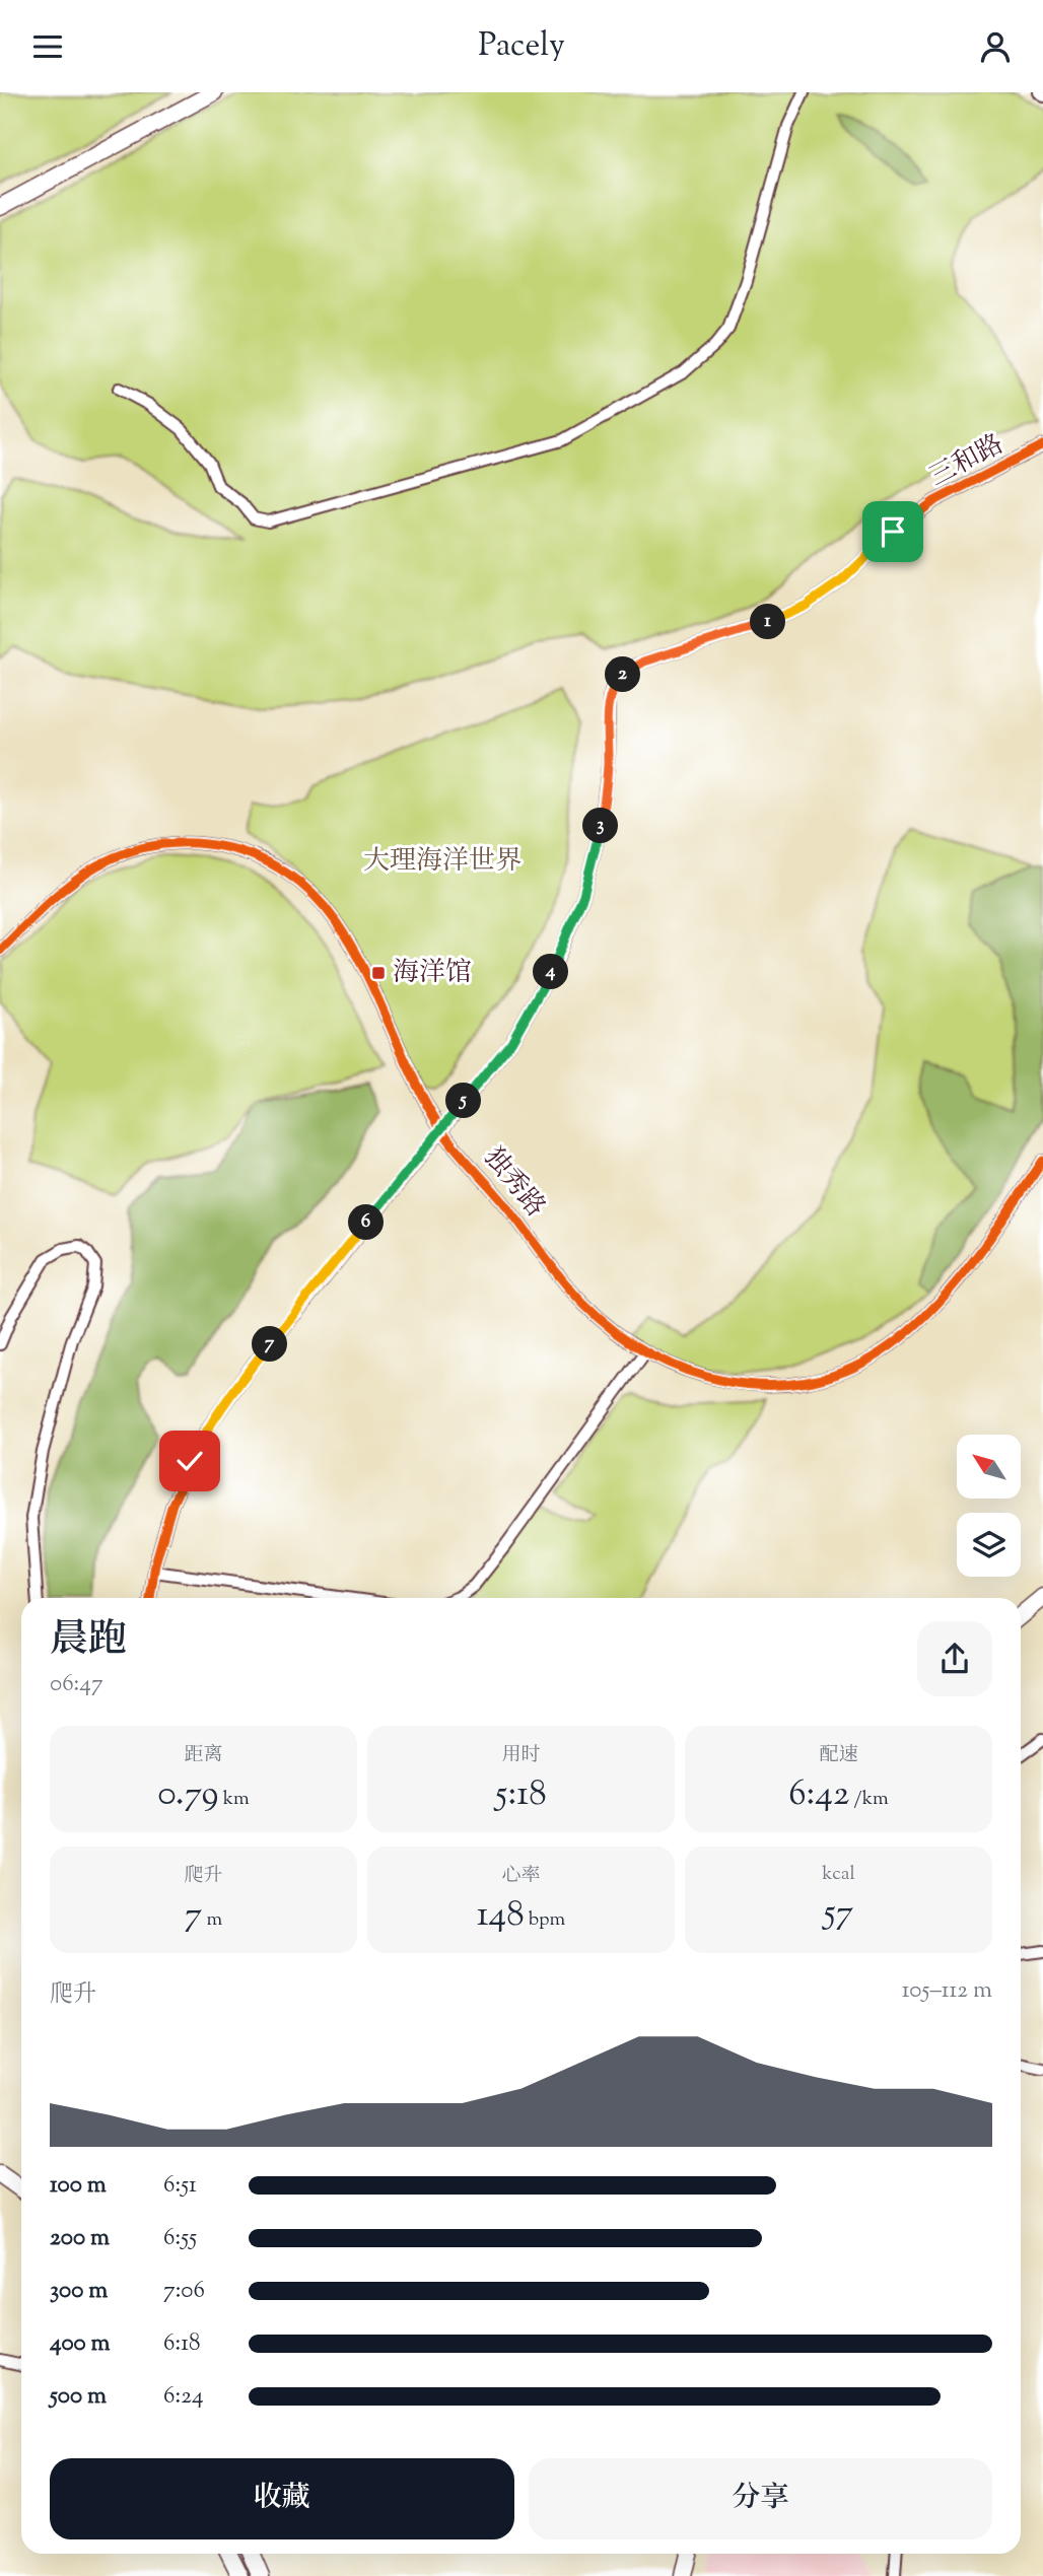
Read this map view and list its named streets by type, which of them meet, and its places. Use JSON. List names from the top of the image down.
{
  "streets": {
    "street": ["三和路", "独秀路"]
  },
  "crossings": [
    ["三和路", "独秀路"]
  ],
  "parks": ["大理海洋世界"],
  "places": {
    "transit": ["海洋馆"]
  },
  "north": "top left",
  "page": {
    "header": "Pacely",
    "pins": [
      "1",
      "2",
      "3",
      "4",
      "5",
      "6",
      "7"
    ],
    "heading": ["晨跑", "06:47"],
    "stats": [
      ["距离", "0.79 km"],
      ["用时", "5:18"],
      ["配速", "6:42 /km"],
      ["爬升", "7 m"],
      ["心率", "148 bpm"],
      ["kcal", "57"]
    ],
    "chart": ["爬升", "105–112 m"],
    "list": [
      {
        "name": "100 m",
        "note": "6:51"
      },
      {
        "name": "200 m",
        "note": "6:55"
      },
      {
        "name": "300 m",
        "note": "7:06"
      },
      {
        "name": "400 m",
        "note": "6:18"
      },
      {
        "name": "500 m",
        "note": "6:24"
      }
    ],
    "buttons": ["收藏", "分享"]
  }
}
